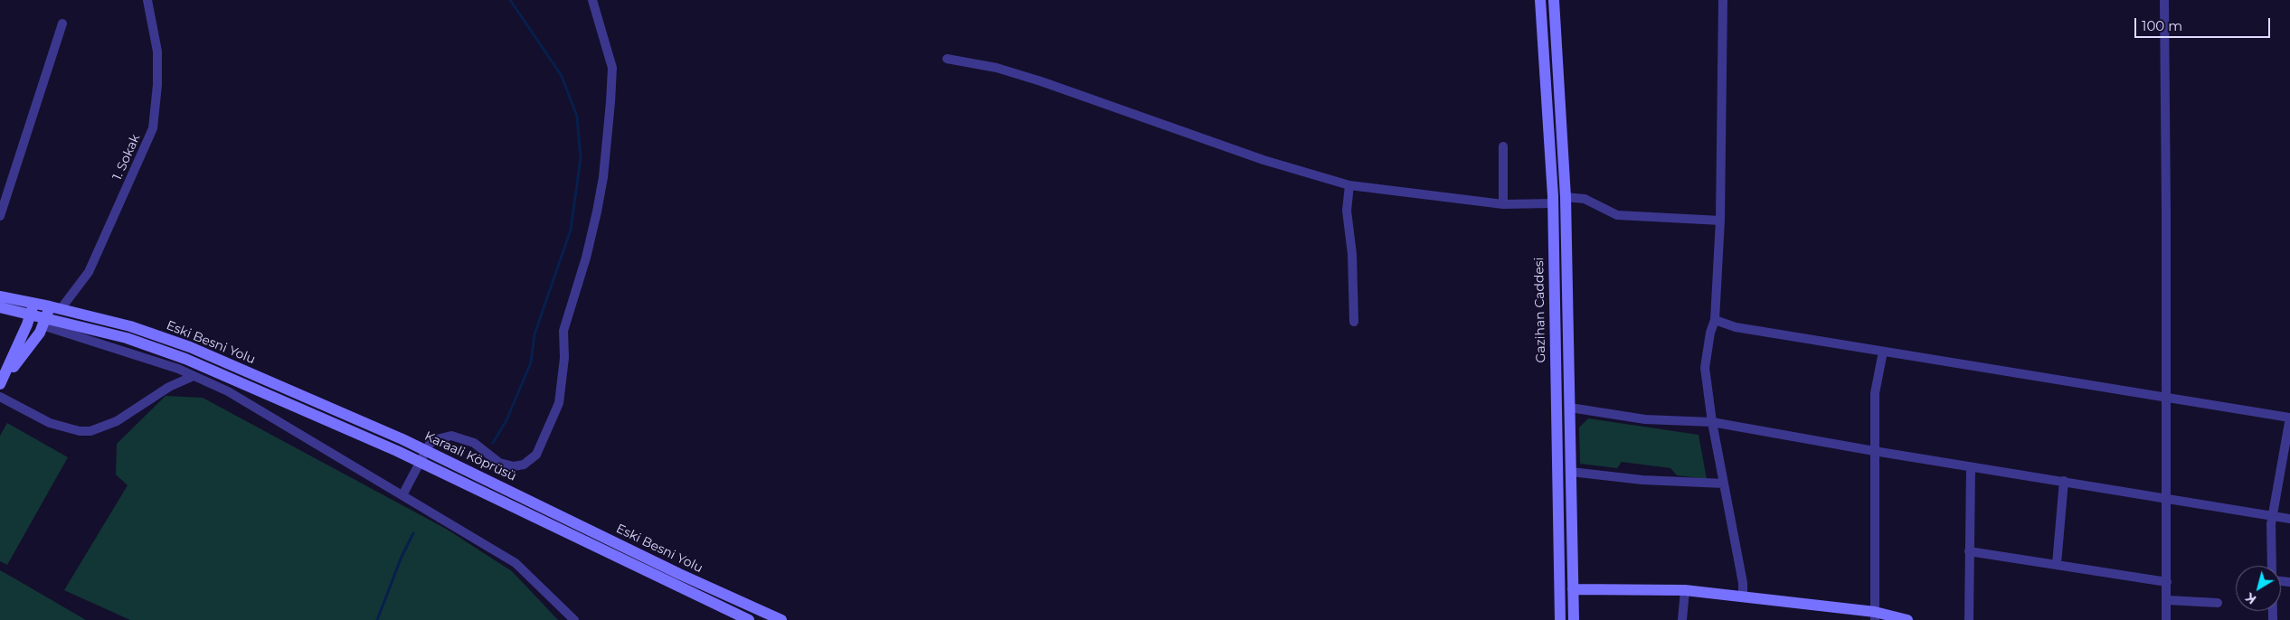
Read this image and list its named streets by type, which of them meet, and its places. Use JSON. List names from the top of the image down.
{
  "streets": {
    "main road": ["Gazihan Caddesi", "Eski Besni Yolu", "Karaali Köprüsü"],
    "street": ["1. Sokak"]
  },
  "crossings": [
    ["1. Sokak", "Eski Besni Yolu"],
    ["Eski Besni Yolu", "Karaali Köprüsü"]
  ],
  "scale_bar": "100 m",
  "north": "bottom left"
}
